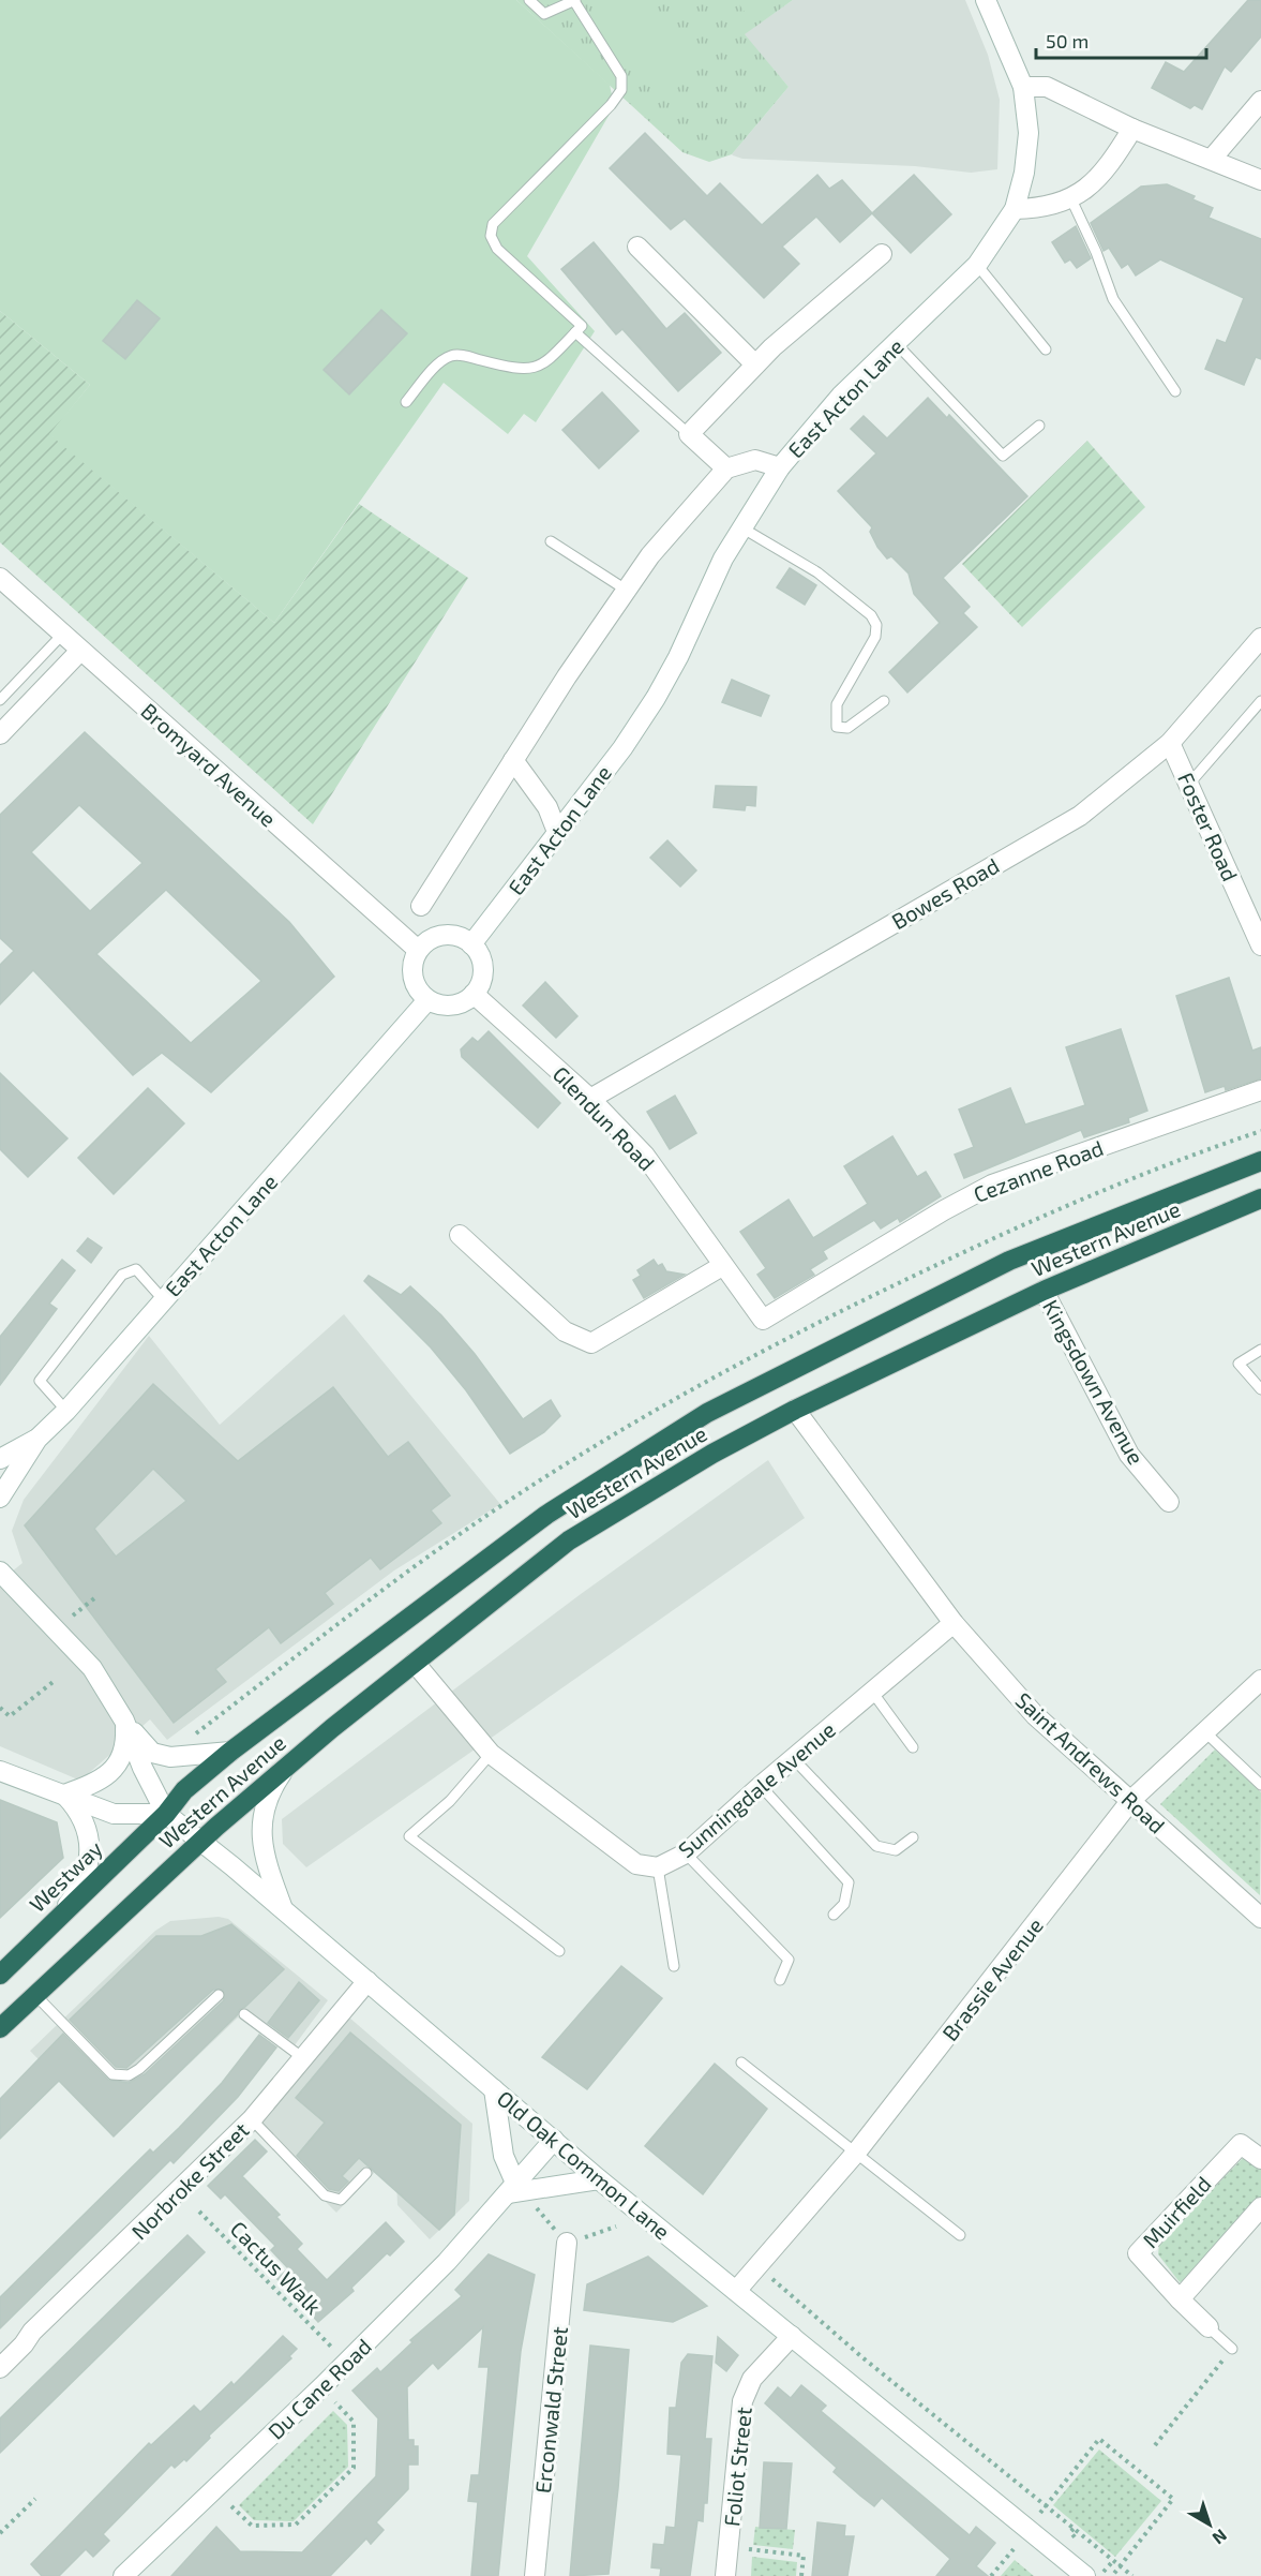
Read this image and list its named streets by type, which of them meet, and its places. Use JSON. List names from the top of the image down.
{
  "streets": {
    "highway": ["Western Avenue", "Westway"],
    "street": [
      "East Acton Lane",
      "Bromyard Avenue",
      "Foster Road",
      "Bowes Road",
      "Glendun Road",
      "Cezanne Road",
      "Kingsdown Avenue",
      "Saint Andrews Road",
      "Sunningdale Avenue",
      "Brassie Avenue",
      "Old Oak Common Lane",
      "Norbroke Street",
      "Muirfield",
      "Du Cane Road",
      "Erconwald Street",
      "Foliot Street"
    ],
    "path": ["Cactus Walk"]
  },
  "crossings": [
    ["East Acton Lane", "Bromyard Avenue"],
    ["East Acton Lane", "Glendun Road"],
    ["Bromyard Avenue", "Glendun Road"],
    ["Foster Road", "Bowes Road"],
    ["Bowes Road", "Glendun Road"],
    ["Glendun Road", "Cezanne Road"],
    ["Western Avenue", "Kingsdown Avenue"],
    ["Western Avenue", "Saint Andrews Road"],
    ["Western Avenue", "Sunningdale Avenue"],
    ["Western Avenue", "Westway"],
    ["Western Avenue", "Old Oak Common Lane"],
    ["Saint Andrews Road", "Sunningdale Avenue"],
    ["Saint Andrews Road", "Brassie Avenue"],
    ["Westway", "Old Oak Common Lane"],
    ["Brassie Avenue", "Old Oak Common Lane"],
    ["Old Oak Common Lane", "Norbroke Street"],
    ["Old Oak Common Lane", "Du Cane Road"],
    ["Old Oak Common Lane", "Foliot Street"]
  ],
  "scale_bar": "50 m",
  "north": "bottom right"
}
